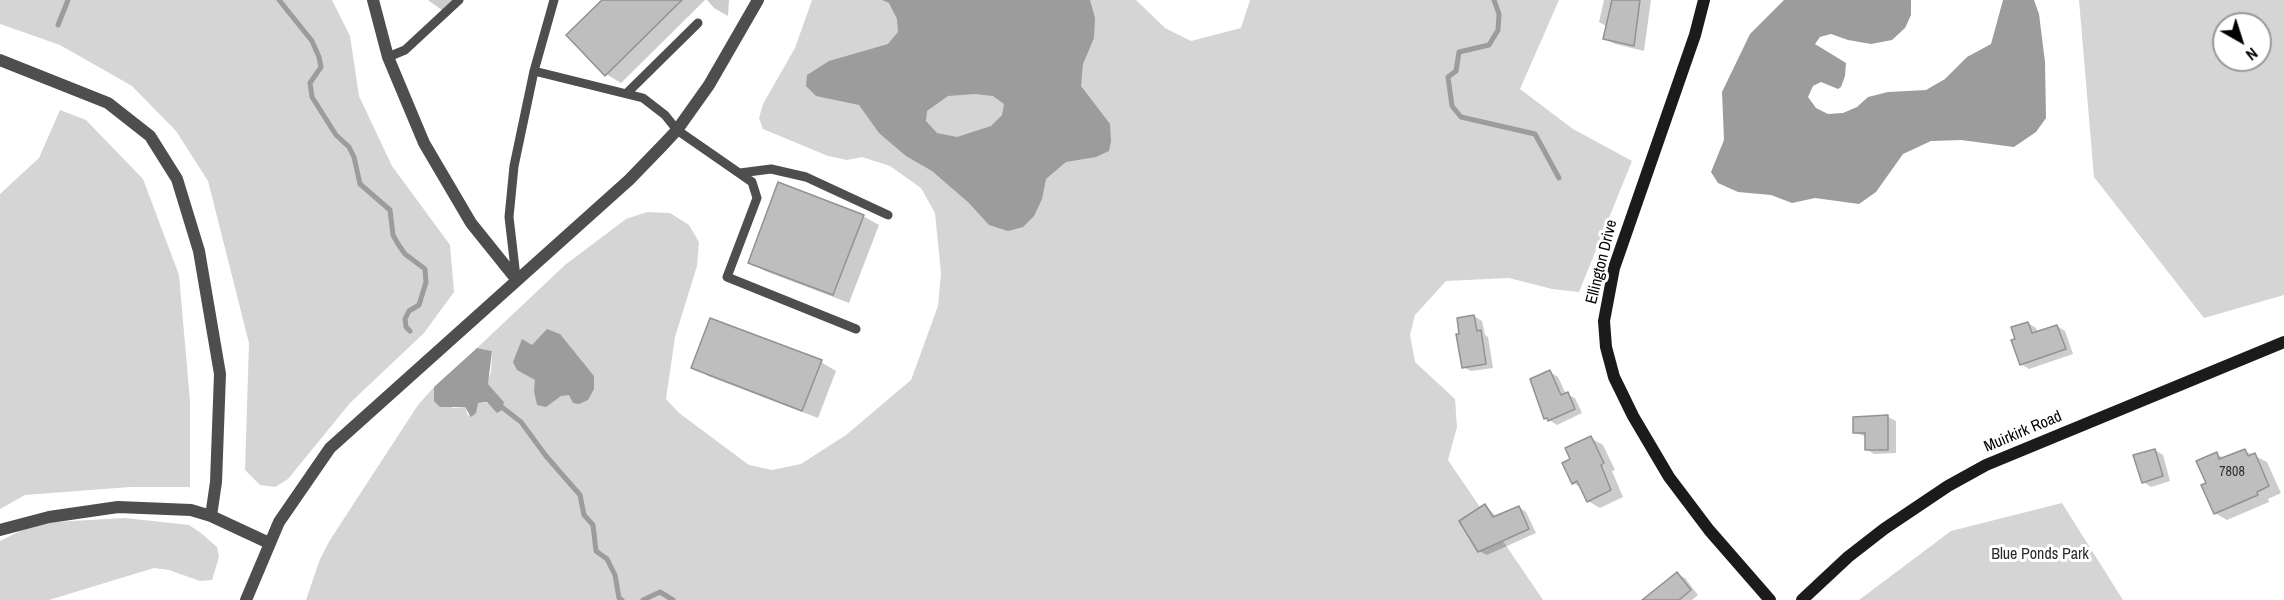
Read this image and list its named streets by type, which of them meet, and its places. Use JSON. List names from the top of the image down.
{
  "streets": {
    "street": ["Ellington Drive", "Muirkirk Road"]
  },
  "parks": ["Blue Ponds Park"],
  "house_numbers": ["7808"],
  "north": "bottom right"
}
